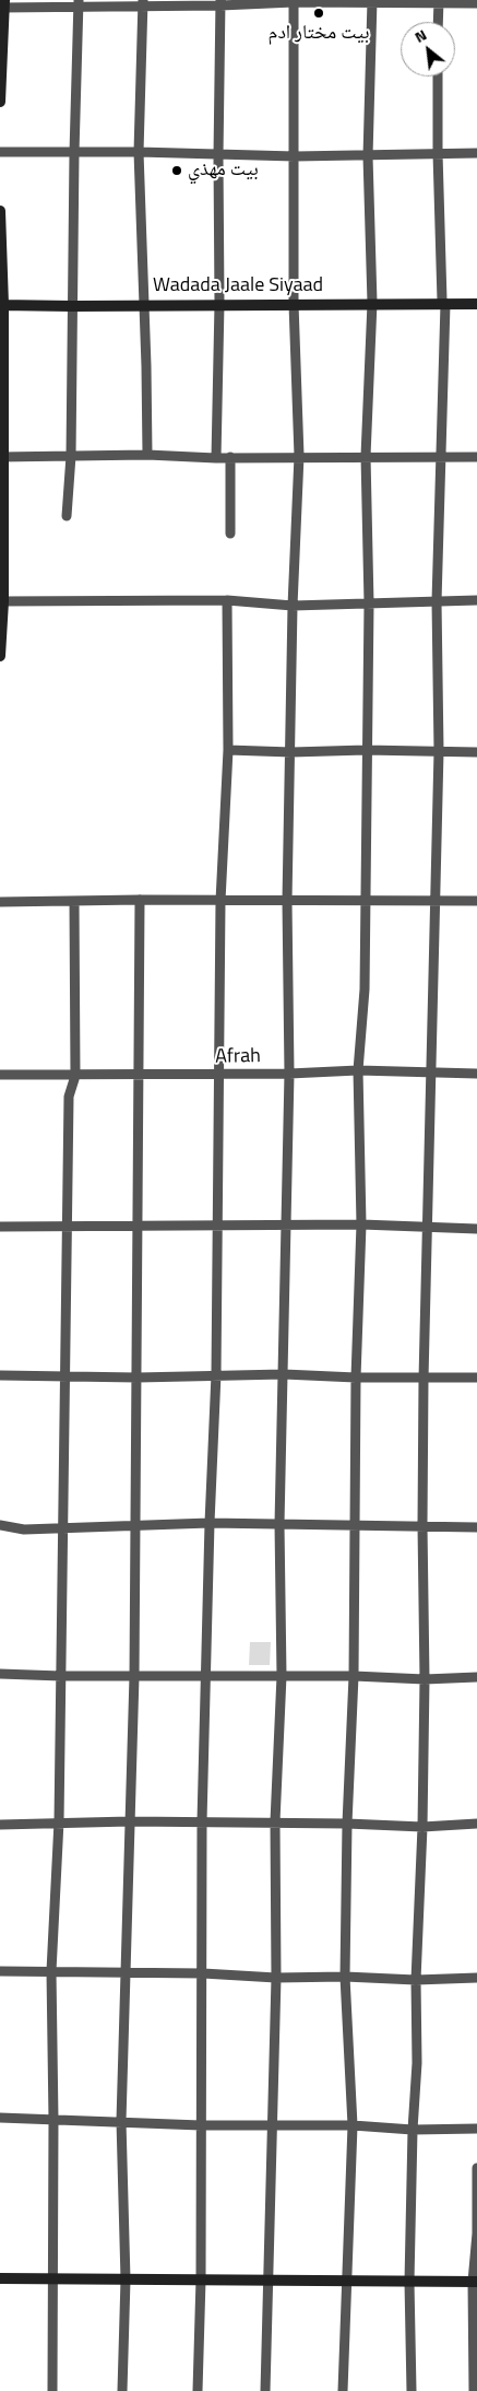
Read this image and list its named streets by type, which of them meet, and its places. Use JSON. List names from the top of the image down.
{
  "streets": {
    "street": ["Wadada Jaale Siyaad", "Afrah"]
  },
  "places": ["بيت مختار ادم", "بيت مهذي"],
  "north": "top left"
}
